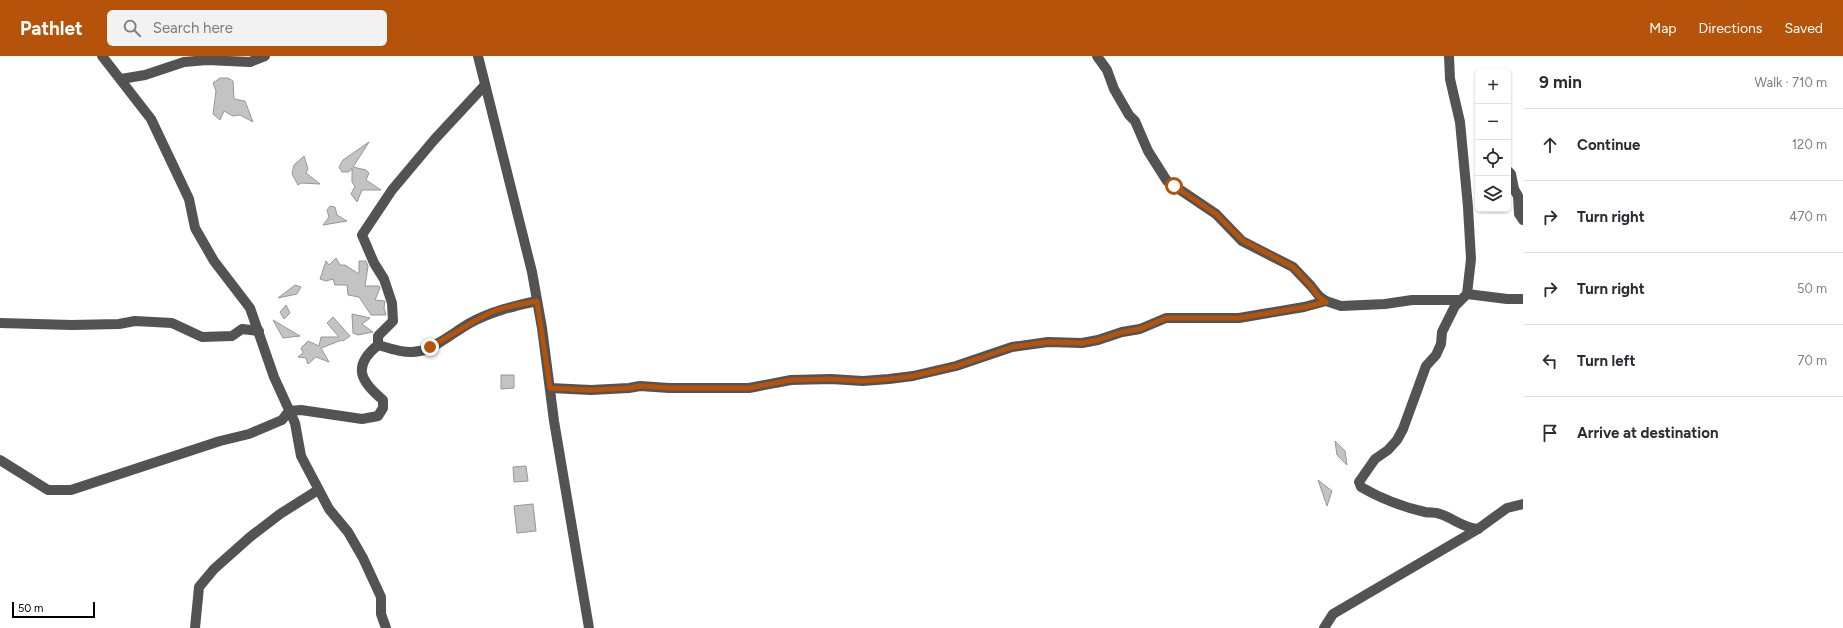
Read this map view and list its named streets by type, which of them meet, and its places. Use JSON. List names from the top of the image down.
{
  "scale_bar": "50 m",
  "page": {
    "header": "Pathlet",
    "search": "Search here",
    "nav": ["Map", "Directions", "Saved"],
    "heading": ["9 min", "Walk · 710 m"],
    "map_buttons": ["+", "−"],
    "list": [
      ["Continue", "120 m"],
      ["Turn right", "470 m"],
      ["Turn right", "50 m"],
      ["Turn left", "70 m"],
      "Arrive at destination"
    ],
    "scale": "50 m"
  }
}
